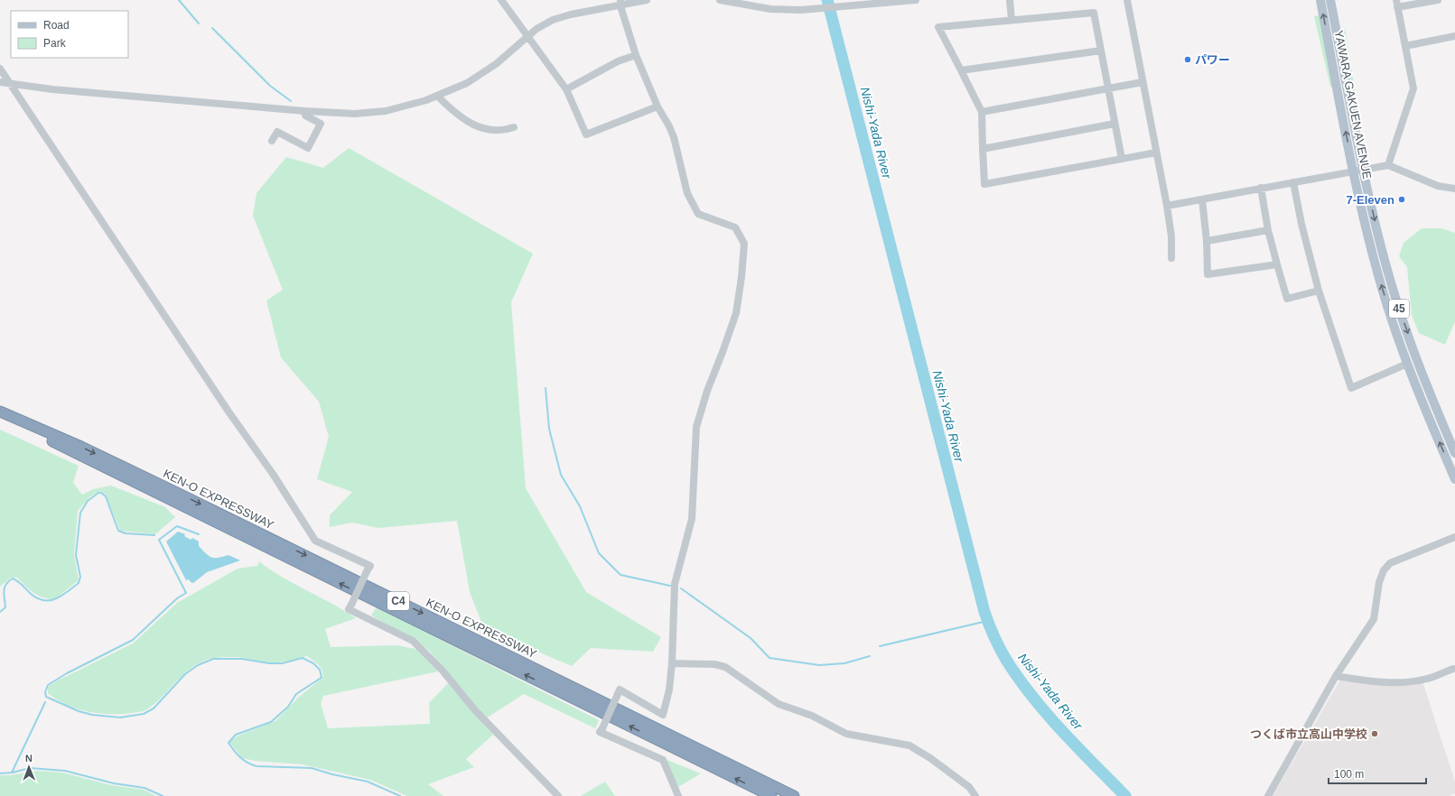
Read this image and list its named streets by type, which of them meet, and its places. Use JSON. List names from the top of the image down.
{
  "streets": {
    "highway": ["KEN-O EXPRESSWAY", "C4"],
    "main road": ["YAWARA GAKUEN AVENUE", "45"]
  },
  "water": ["Nishi-Yada River"],
  "places": ["パワー", "7-Eleven", "つくば市立高山中学校"],
  "legend": ["Road", "Park"],
  "scale_bar": "100 m",
  "north": "top"
}
